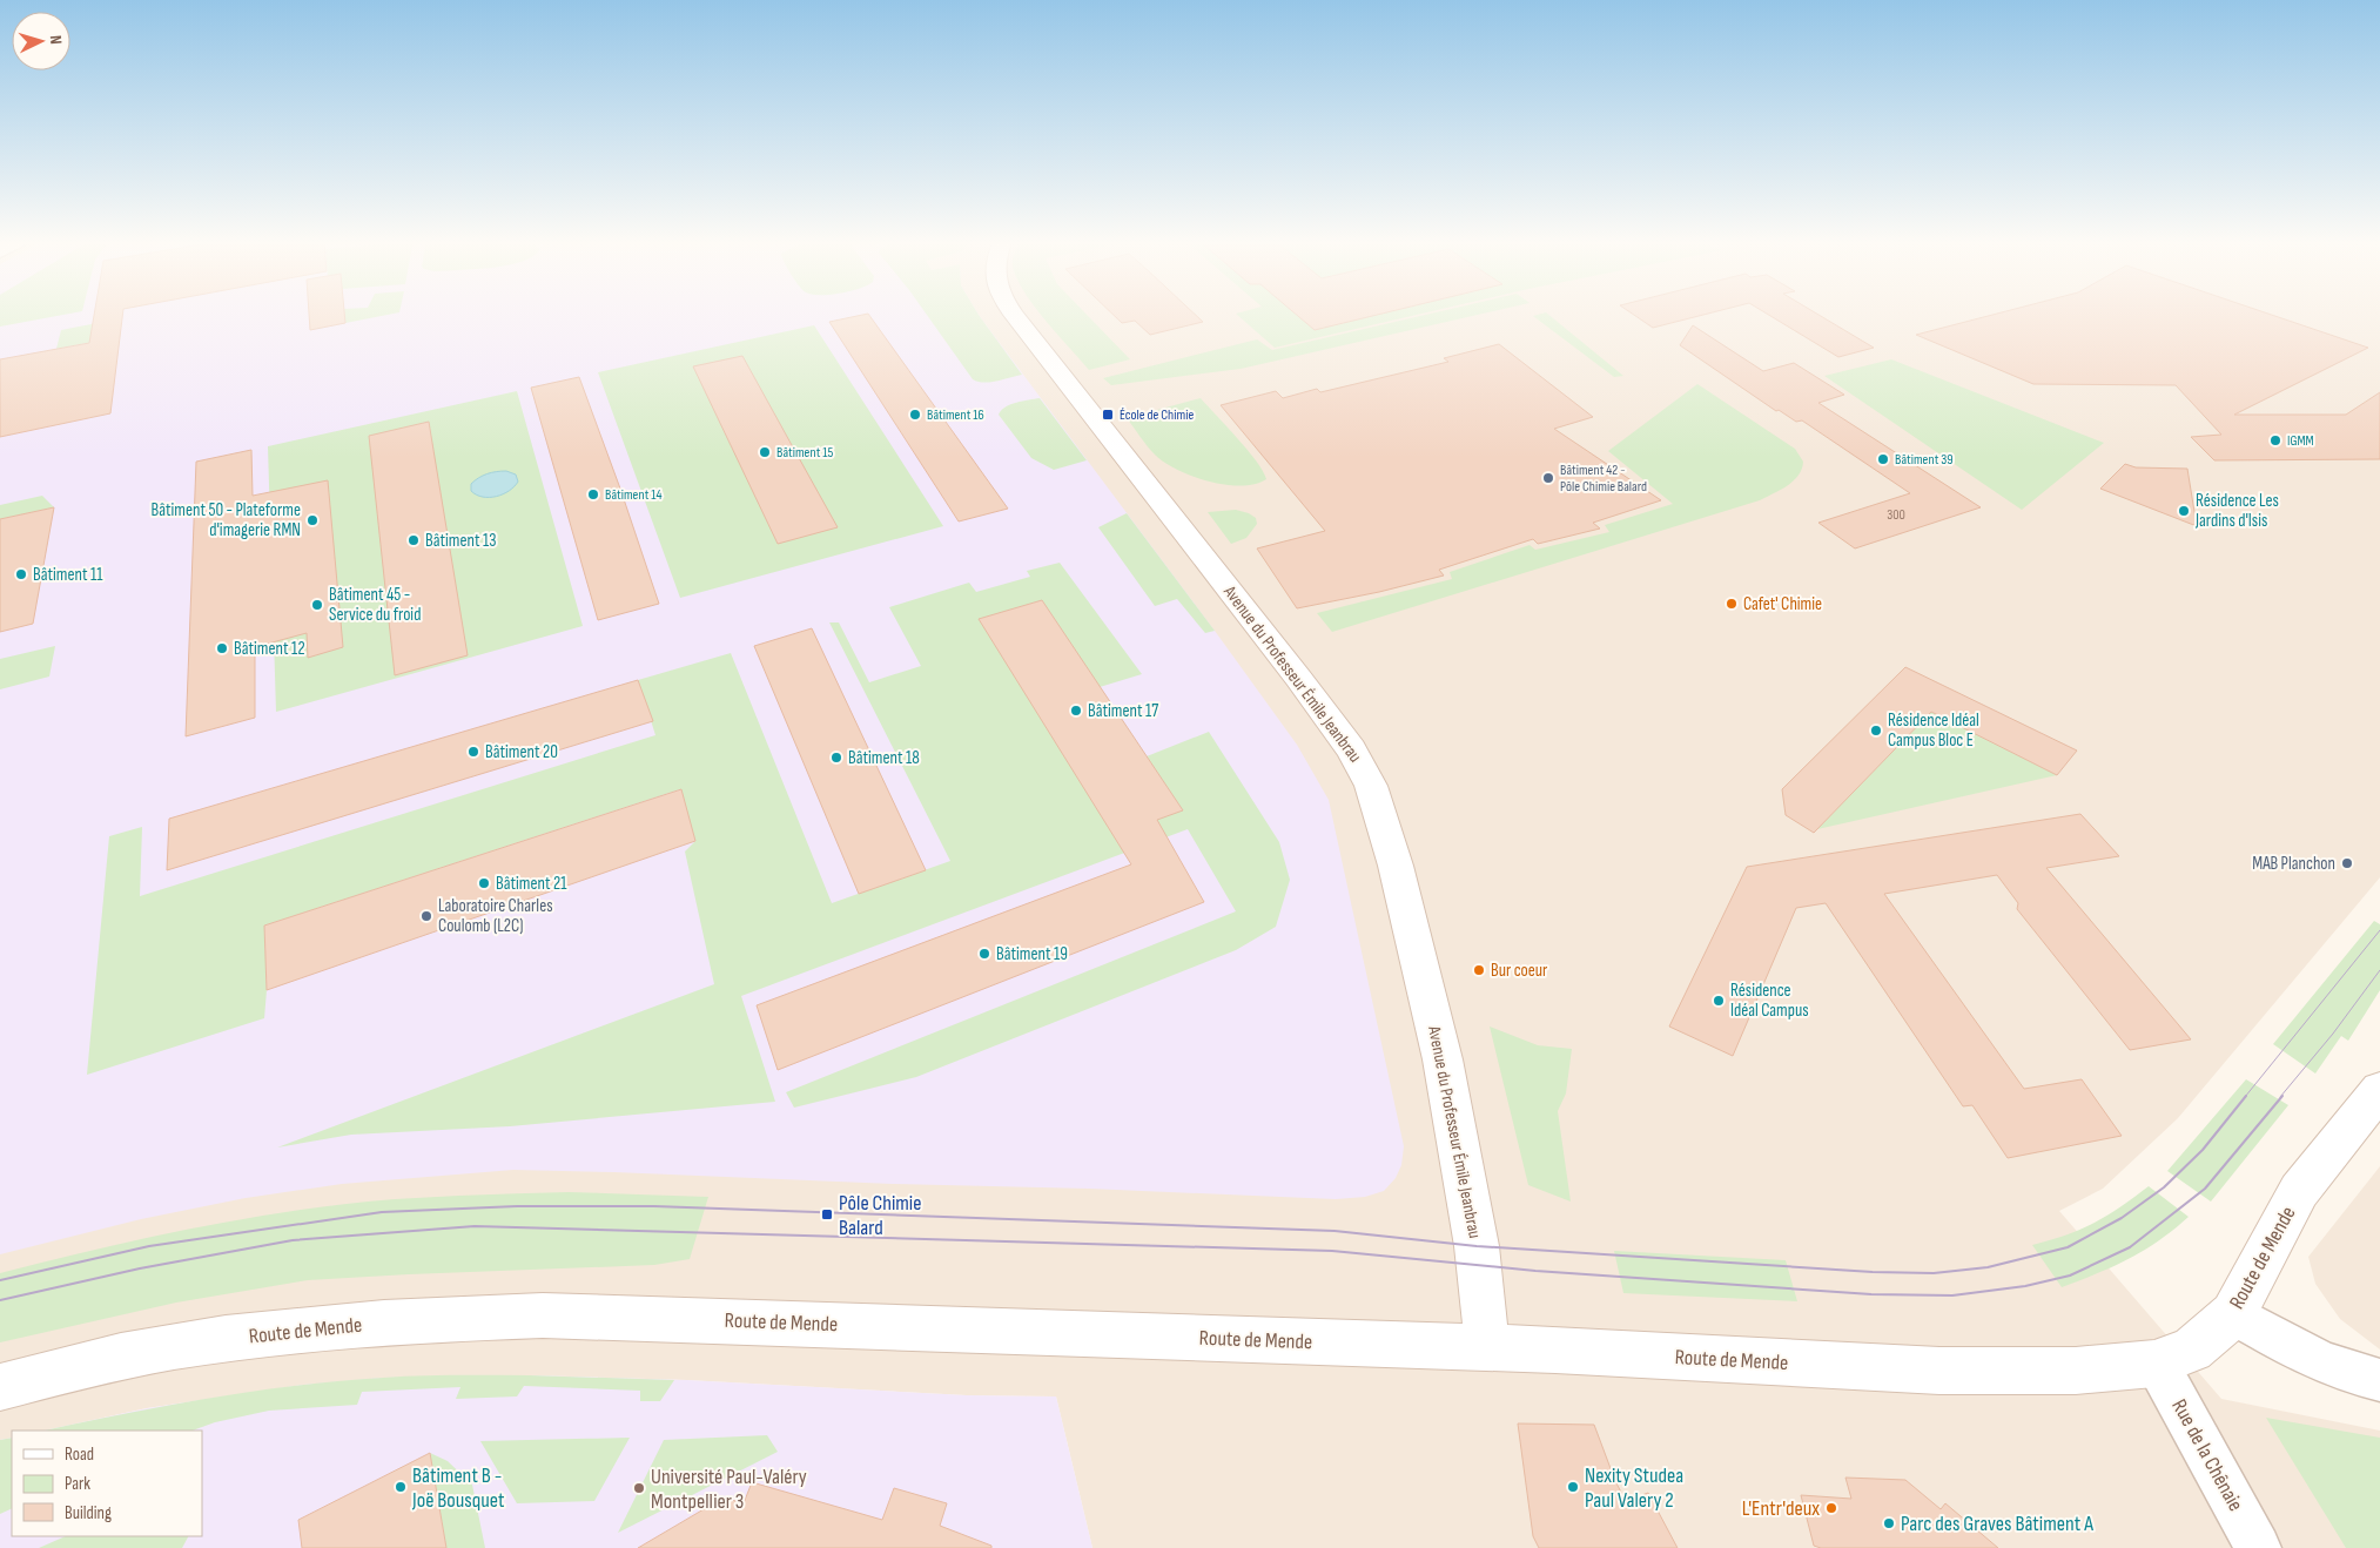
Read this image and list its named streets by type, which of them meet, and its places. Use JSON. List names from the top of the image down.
{
  "streets": {
    "street": ["Avenue du Professeur Émile Jeanbrau", "Route de Mende", "Rue de la Chênaie"]
  },
  "crossings": [
    ["Avenue du Professeur Émile Jeanbrau", "Route de Mende"],
    ["Route de Mende", "Rue de la Chênaie"]
  ],
  "places": {
    "other": [
      "Bâtiment 16",
      "IGMM",
      "Bâtiment 15",
      "Bâtiment 39",
      "Bâtiment 42 - Pôle Chimie Balard",
      "Bâtiment 14",
      "Résidence Les Jardins d'Isis",
      "Bâtiment 50 - Plateforme d'imagerie RMN",
      "Bâtiment 13",
      "Bâtiment 11",
      "Cafet' Chimie",
      "Bâtiment 45 - Service du froid",
      "Bâtiment 12",
      "Bâtiment 17",
      "Résidence Idéal Campus Bloc E",
      "Bâtiment 20",
      "Bâtiment 18",
      "MAB Planchon",
      "Bâtiment 21",
      "Laboratoire Charles Coulomb (L2C)",
      "Bâtiment 19",
      "Bur coeur",
      "Résidence Idéal Campus",
      "Bâtiment B - Joë Bousquet",
      "Nexity Studea Paul Valery 2",
      "Université Paul-Valéry Montpellier 3",
      "L'Entr'deux",
      "Parc des Graves Bâtiment A"
    ],
    "transit": ["École de Chimie", "Pôle Chimie Balard"]
  },
  "house_numbers": ["300"],
  "legend": ["Road", "Park", "Building"],
  "north": "right"
}
